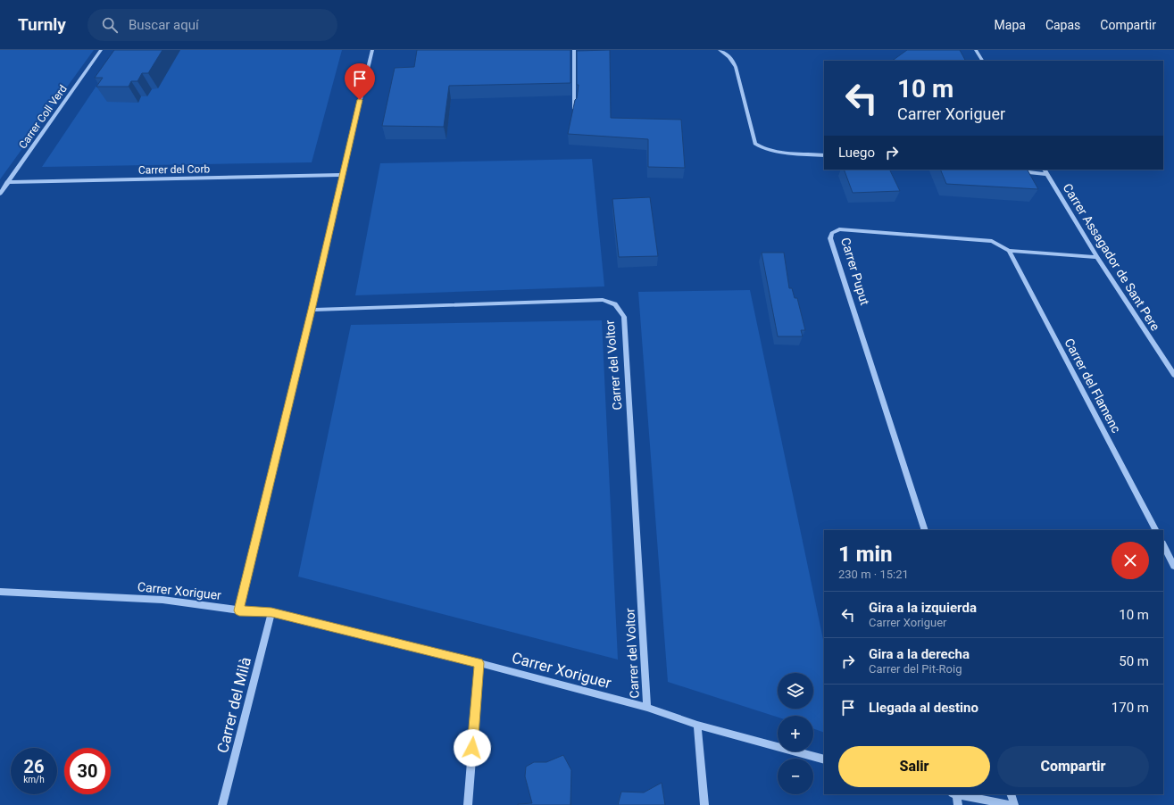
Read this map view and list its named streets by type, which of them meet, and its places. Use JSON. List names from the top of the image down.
{
  "streets": {
    "street": [
      "Carrer Coll Verd",
      "Carrer del Corb",
      "Carrer Assagador de Sant Pere",
      "Carrer Puput",
      "Carrer del Voltor",
      "Carrer del Flamenc",
      "Carrer Xoriguer",
      "Carrer del Milà"
    ]
  },
  "crossings": [
    ["Carrer Coll Verd", "Carrer del Corb"],
    ["Carrer Assagador de Sant Pere", "Carrer Puput"],
    ["Carrer Puput", "Carrer del Flamenc"],
    ["Carrer del Voltor", "Carrer Xoriguer"],
    ["Carrer Xoriguer", "Carrer del Milà"]
  ],
  "page": {
    "header": "Turnly",
    "search": "Buscar aquí",
    "nav": ["Mapa", "Capas", "Compartir"],
    "turn": ["10 m", "Carrer Xoriguer"],
    "then": "Luego",
    "heading": ["1 min", "230 m · 15:21"],
    "list": [
      {
        "name": "Gira a la izquierda",
        "note": "Carrer Xoriguer",
        "value": "10 m"
      },
      {
        "name": "Gira a la derecha",
        "note": "Carrer del Pit-Roig",
        "value": "50 m"
      },
      {
        "name": "Llegada al destino",
        "value": "170 m"
      }
    ],
    "map_buttons": ["+", "−"],
    "buttons": ["Salir", "Compartir"],
    "speed": "26 km/h",
    "limit": "30"
  }
}
